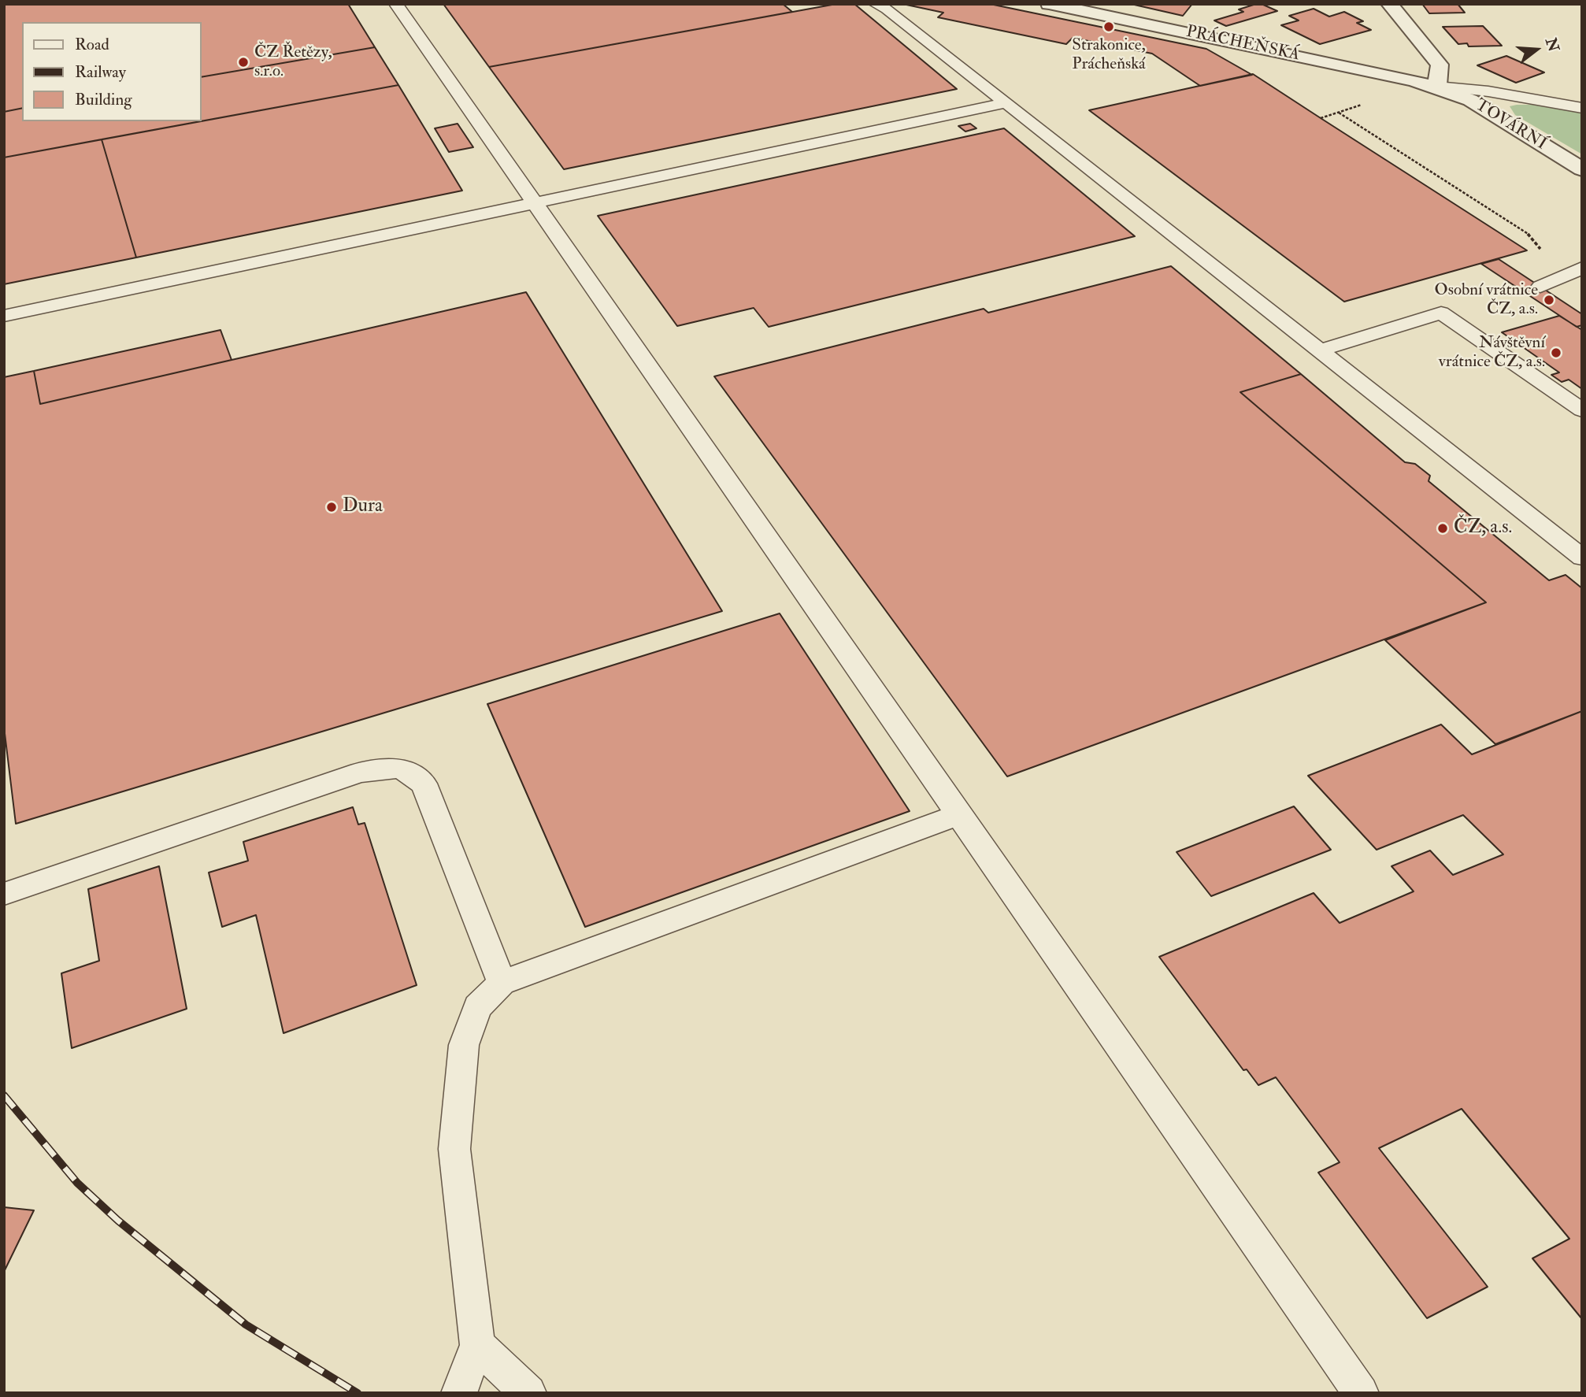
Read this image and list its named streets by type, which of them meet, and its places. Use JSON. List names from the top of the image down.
{
  "streets": {
    "street": ["PRÁCHEŇSKÁ", "TOVÁRNÍ"]
  },
  "crossings": [
    ["PRÁCHEŇSKÁ", "TOVÁRNÍ"]
  ],
  "places": [
    "Strakonice, Prácheňská",
    "ČZ Řetězy, s.r.o.",
    "Osobní vrátnice ČZ, a.s.",
    "Návštěvní vrátnice ČZ, a.s.",
    "Dura",
    "ČZ, a.s."
  ],
  "legend": ["Road", "Railway", "Building"],
  "north": "right"
}
